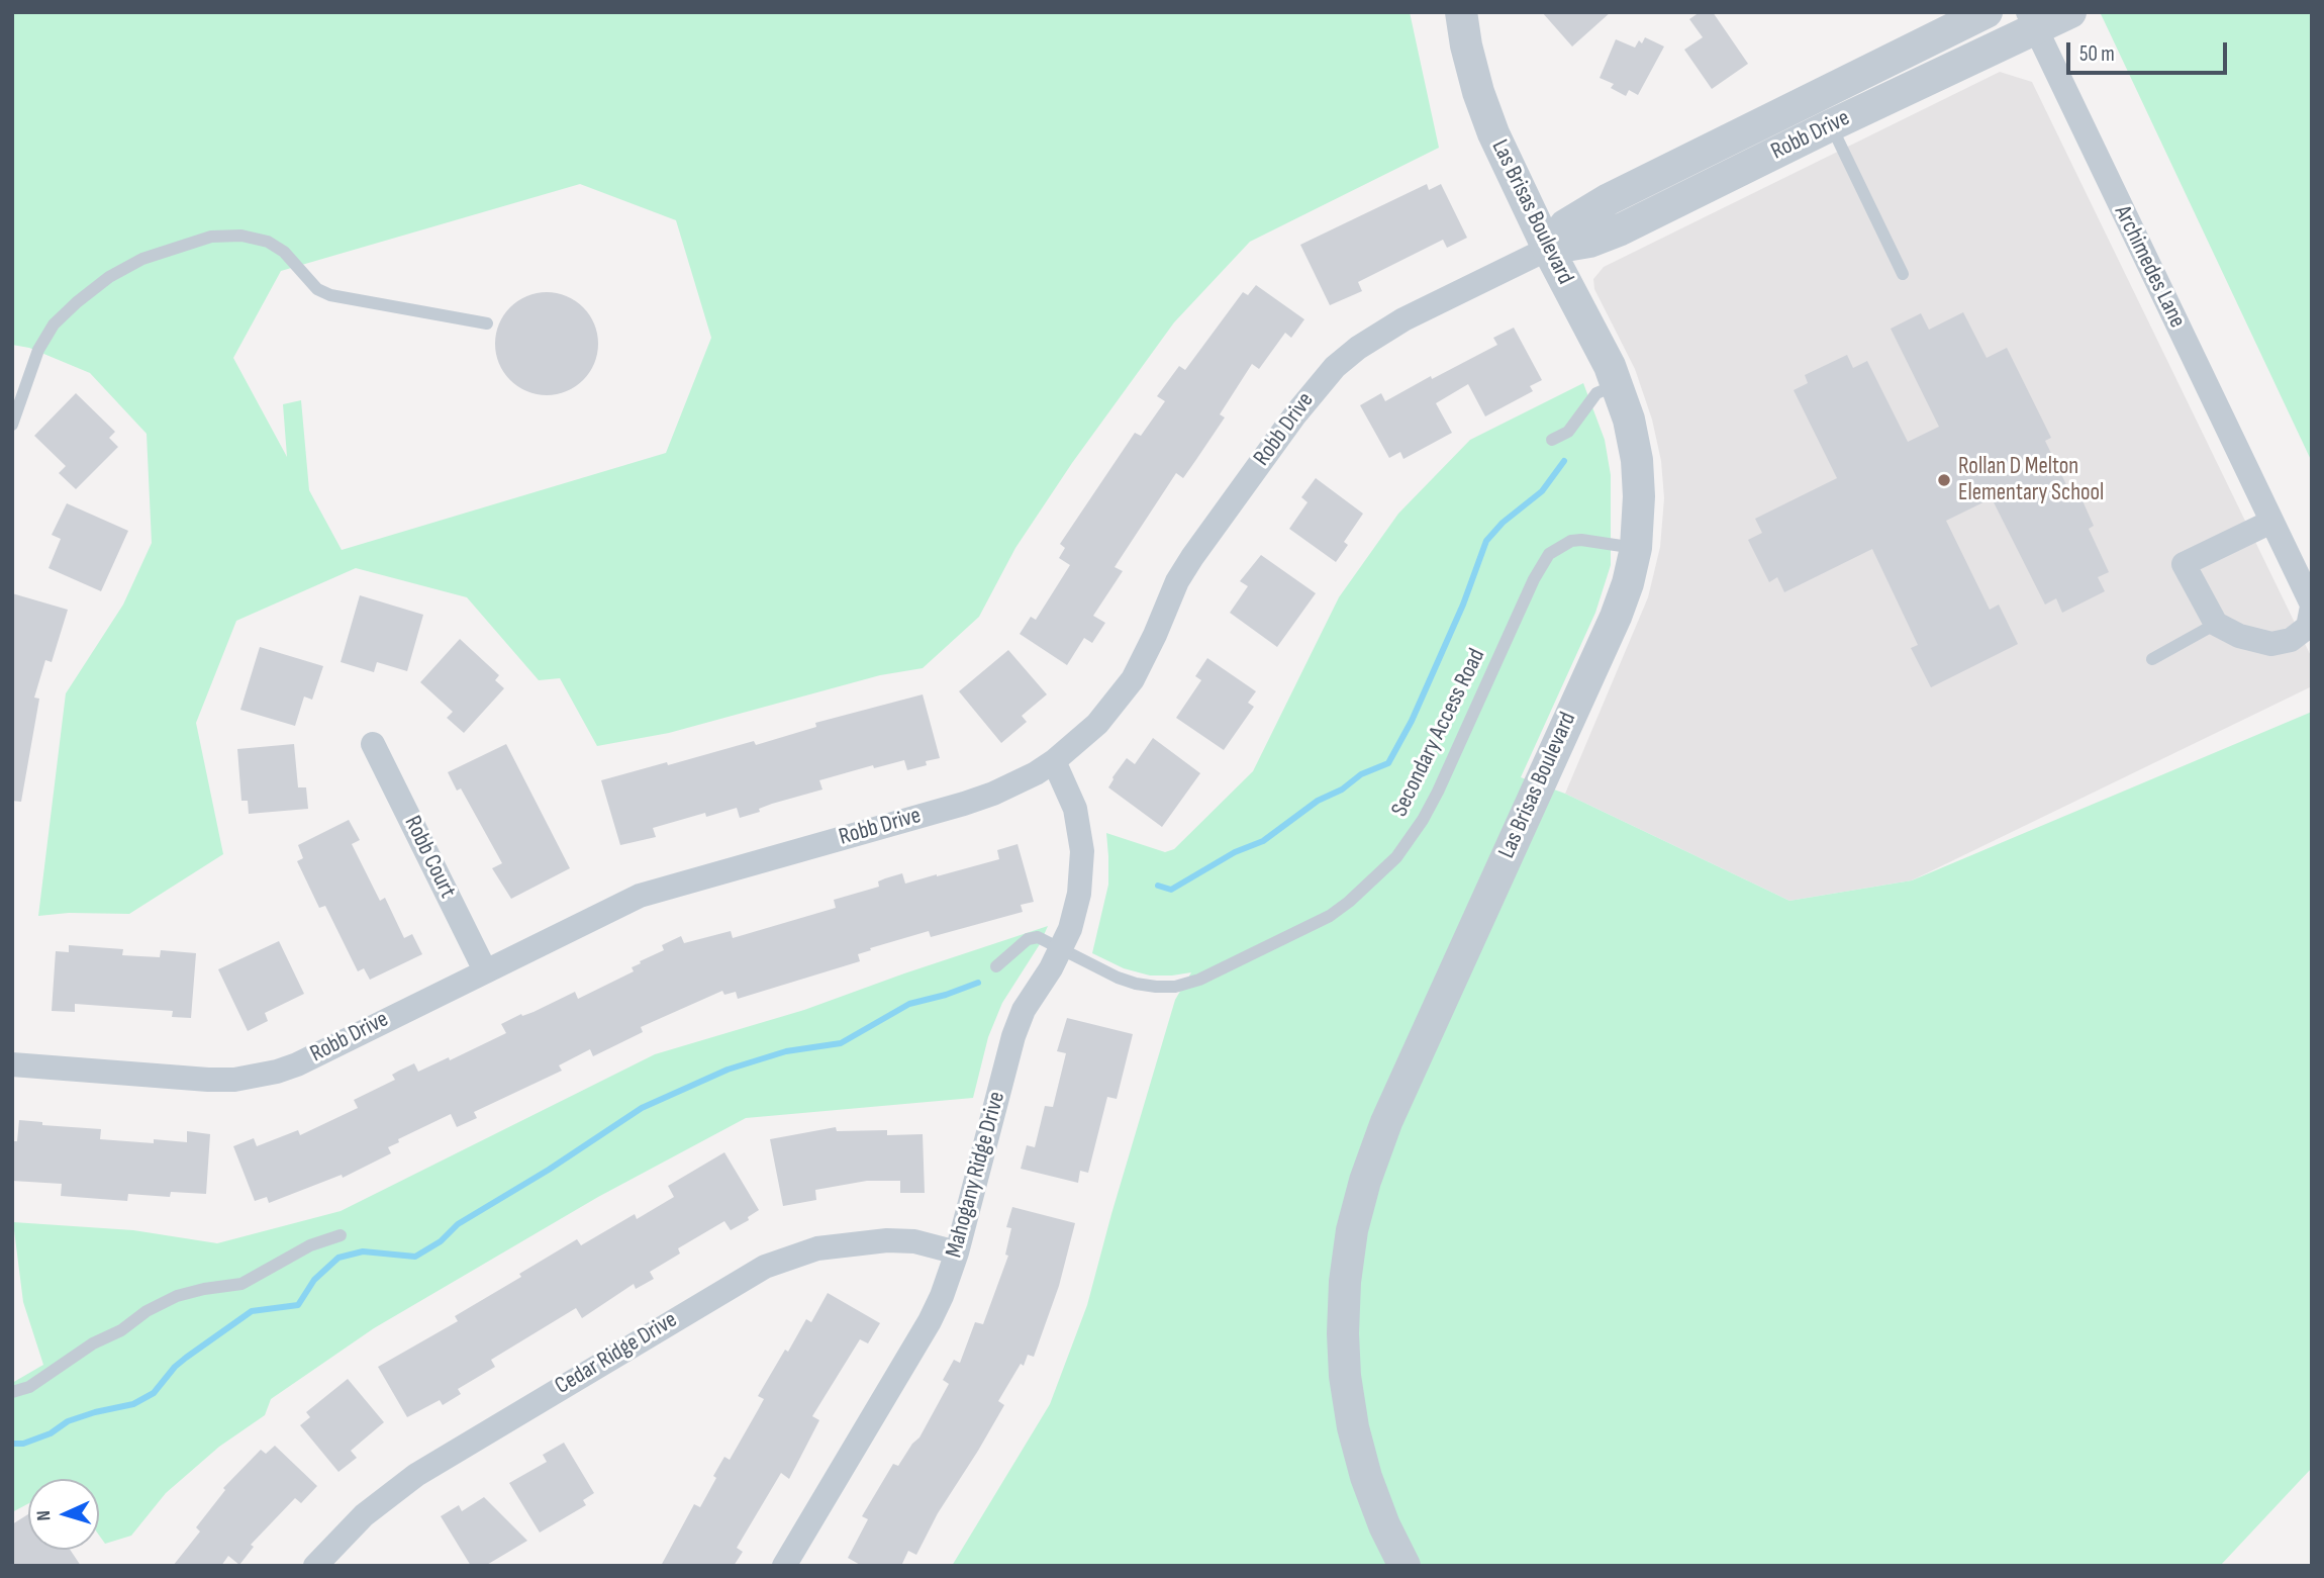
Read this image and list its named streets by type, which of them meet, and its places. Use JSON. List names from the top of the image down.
{
  "streets": {
    "street": [
      "Robb Drive",
      "Las Brisas Boulevard",
      "Archimedes Lane",
      "Robb Court",
      "Mahogany Ridge Drive",
      "Cedar Ridge Drive"
    ],
    "lane": ["Secondary Access Road"]
  },
  "crossings": [
    ["Robb Drive", "Las Brisas Boulevard"],
    ["Robb Drive", "Archimedes Lane"],
    ["Robb Drive", "Robb Court"],
    ["Robb Drive", "Mahogany Ridge Drive"],
    ["Las Brisas Boulevard", "Secondary Access Road"],
    ["Secondary Access Road", "Mahogany Ridge Drive"],
    ["Mahogany Ridge Drive", "Cedar Ridge Drive"]
  ],
  "places": ["Rollan D Melton Elementary School"],
  "scale_bar": "50 m",
  "north": "left"
}
